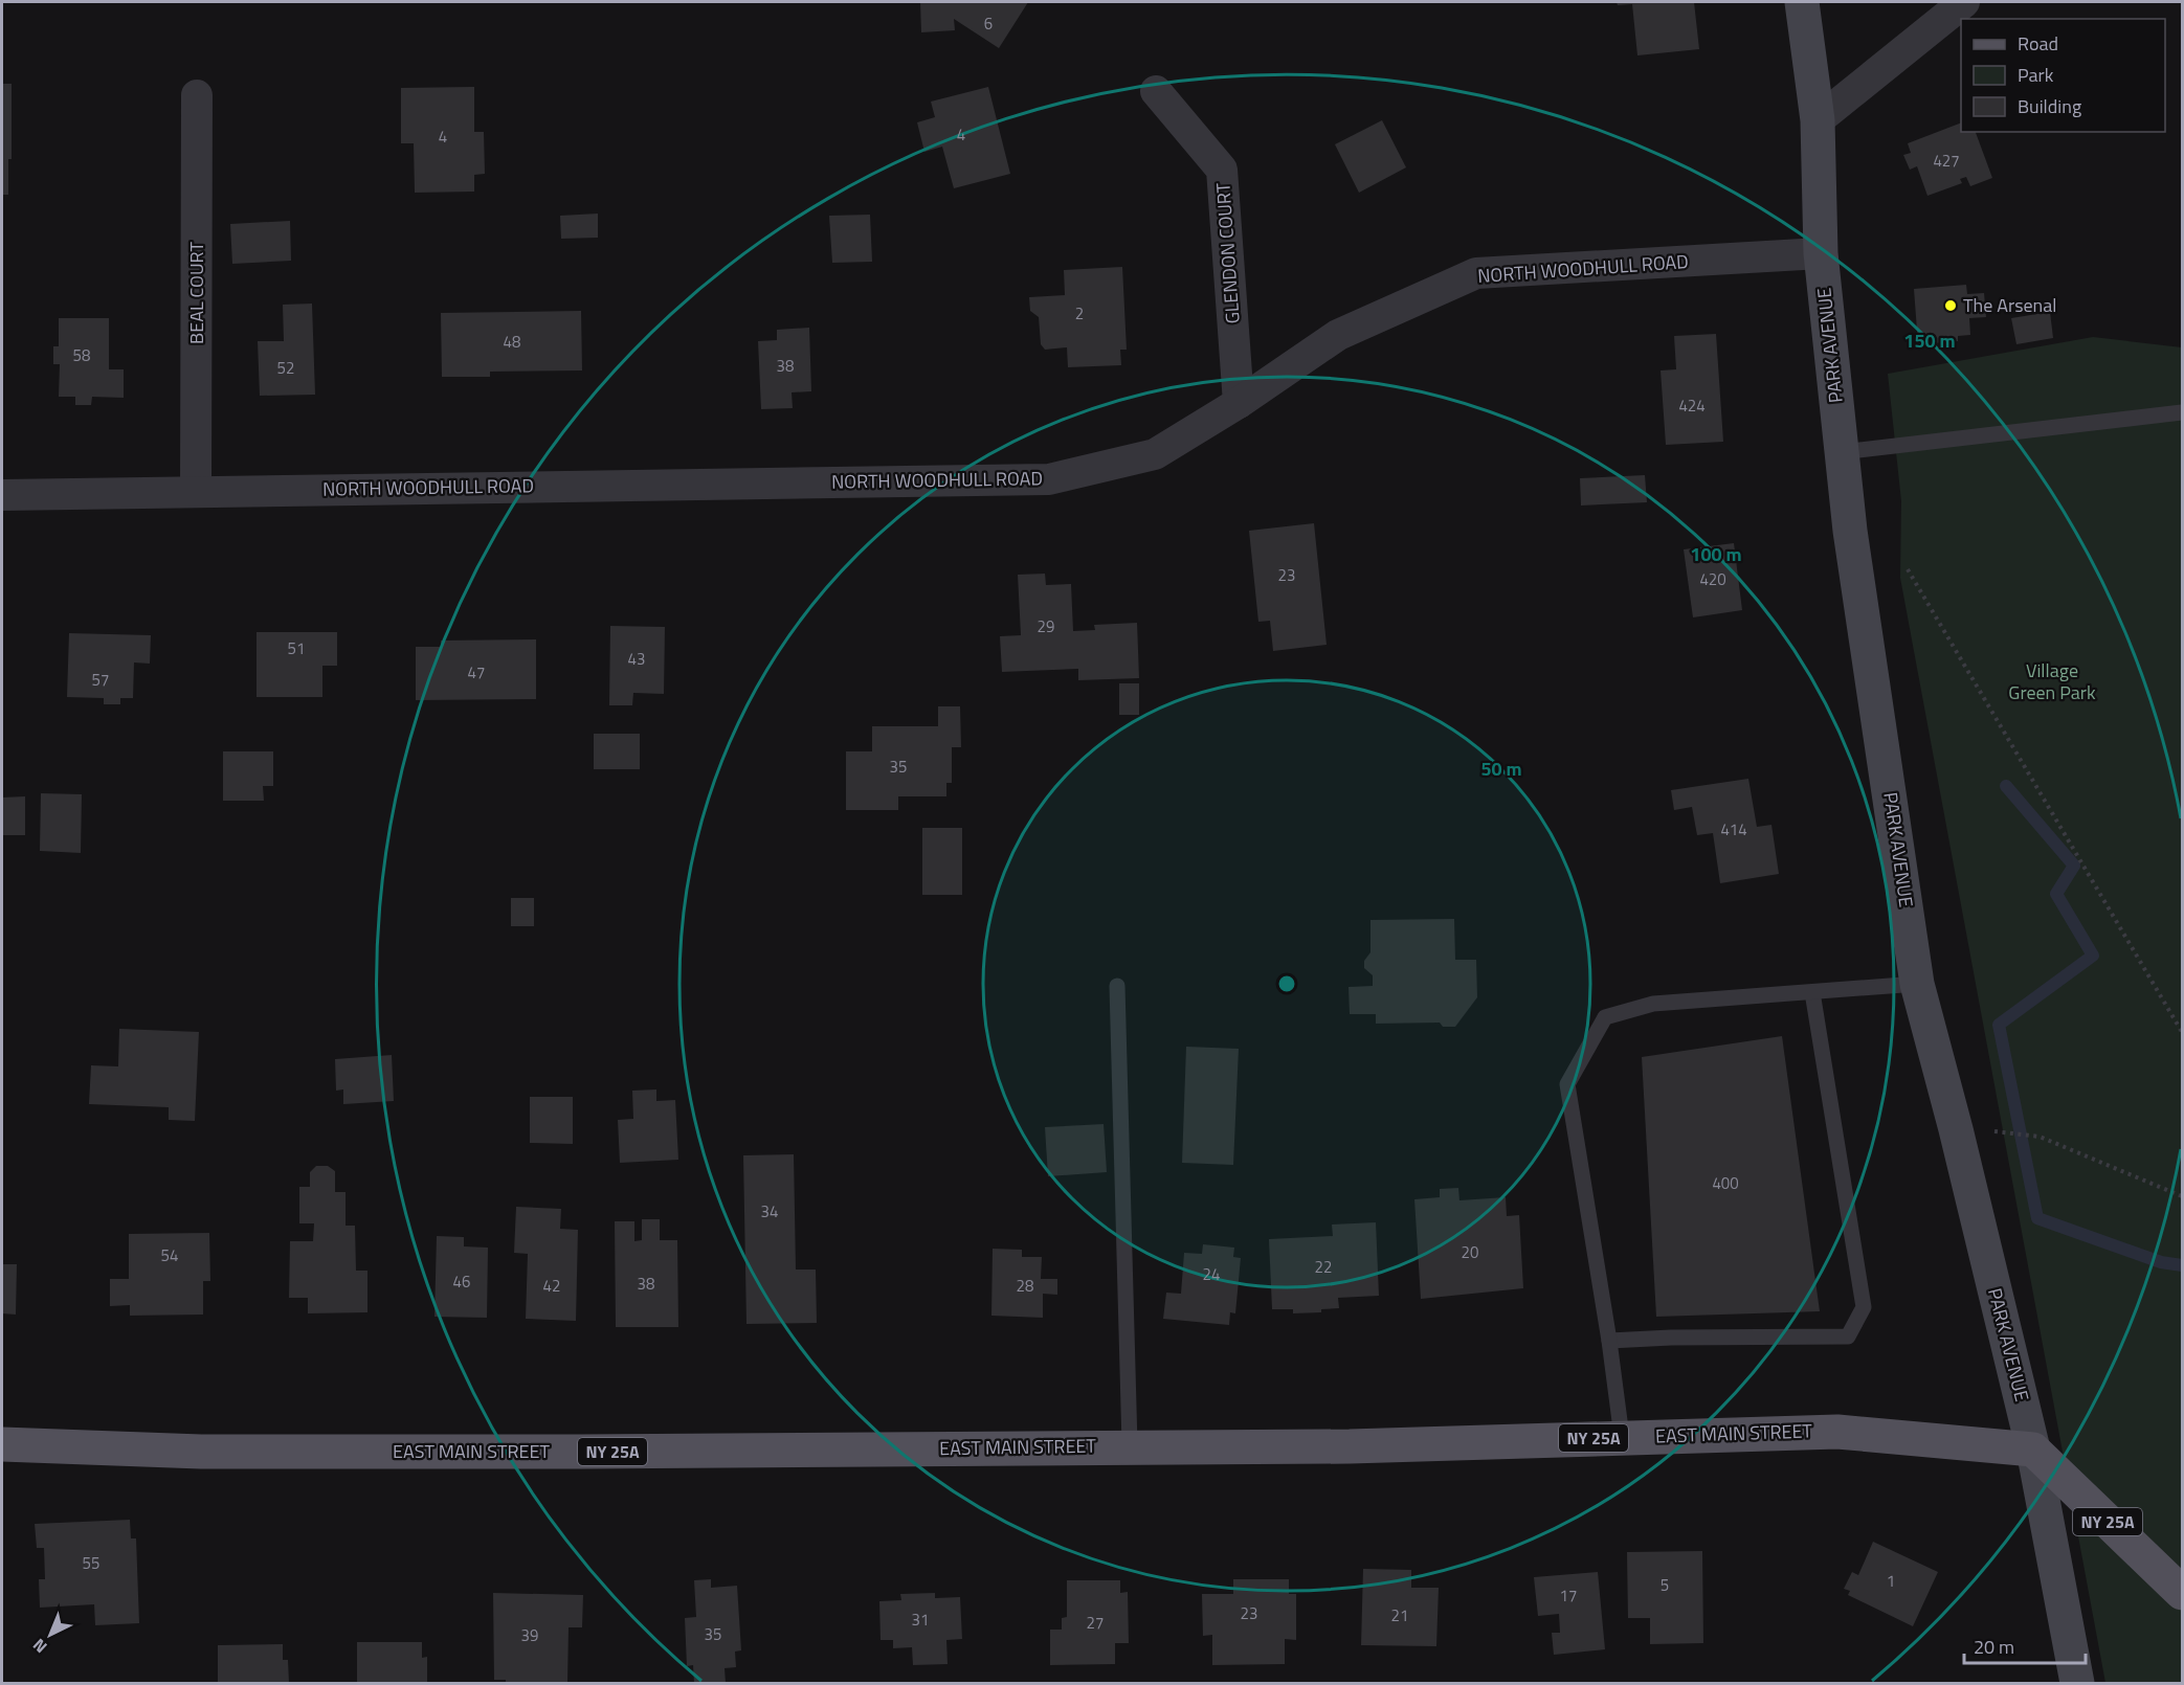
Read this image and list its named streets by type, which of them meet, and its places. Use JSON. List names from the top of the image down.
{
  "streets": {
    "main road": ["PARK AVENUE", "EAST MAIN STREET", "NY 25A"],
    "street": ["GLENDON COURT", "NORTH WOODHULL ROAD", "BEAL COURT"]
  },
  "crossings": [
    ["GLENDON COURT", "NORTH WOODHULL ROAD"],
    ["NORTH WOODHULL ROAD", "BEAL COURT"],
    ["NORTH WOODHULL ROAD", "PARK AVENUE"],
    ["PARK AVENUE", "EAST MAIN STREET"],
    ["PARK AVENUE", "NY 25A"],
    ["EAST MAIN STREET", "NY 25A"]
  ],
  "parks": ["Village Green Park"],
  "places": ["The Arsenal"],
  "house_numbers": [
    "6",
    "4",
    "4",
    "427",
    "2",
    "48",
    "58",
    "38",
    "52",
    "424",
    "23",
    "420",
    "29",
    "51",
    "43",
    "47",
    "57",
    "35",
    "414",
    "400",
    "34",
    "20",
    "54",
    "22",
    "24",
    "46",
    "38",
    "42",
    "28",
    "55",
    "1",
    "5",
    "17",
    "23",
    "21",
    "31",
    "27",
    "35",
    "39"
  ],
  "legend": ["Road", "Park", "Building"],
  "scale_bar": "20 m",
  "north": "bottom left",
  "rings": ["150 m", "100 m", "50 m"]
}
